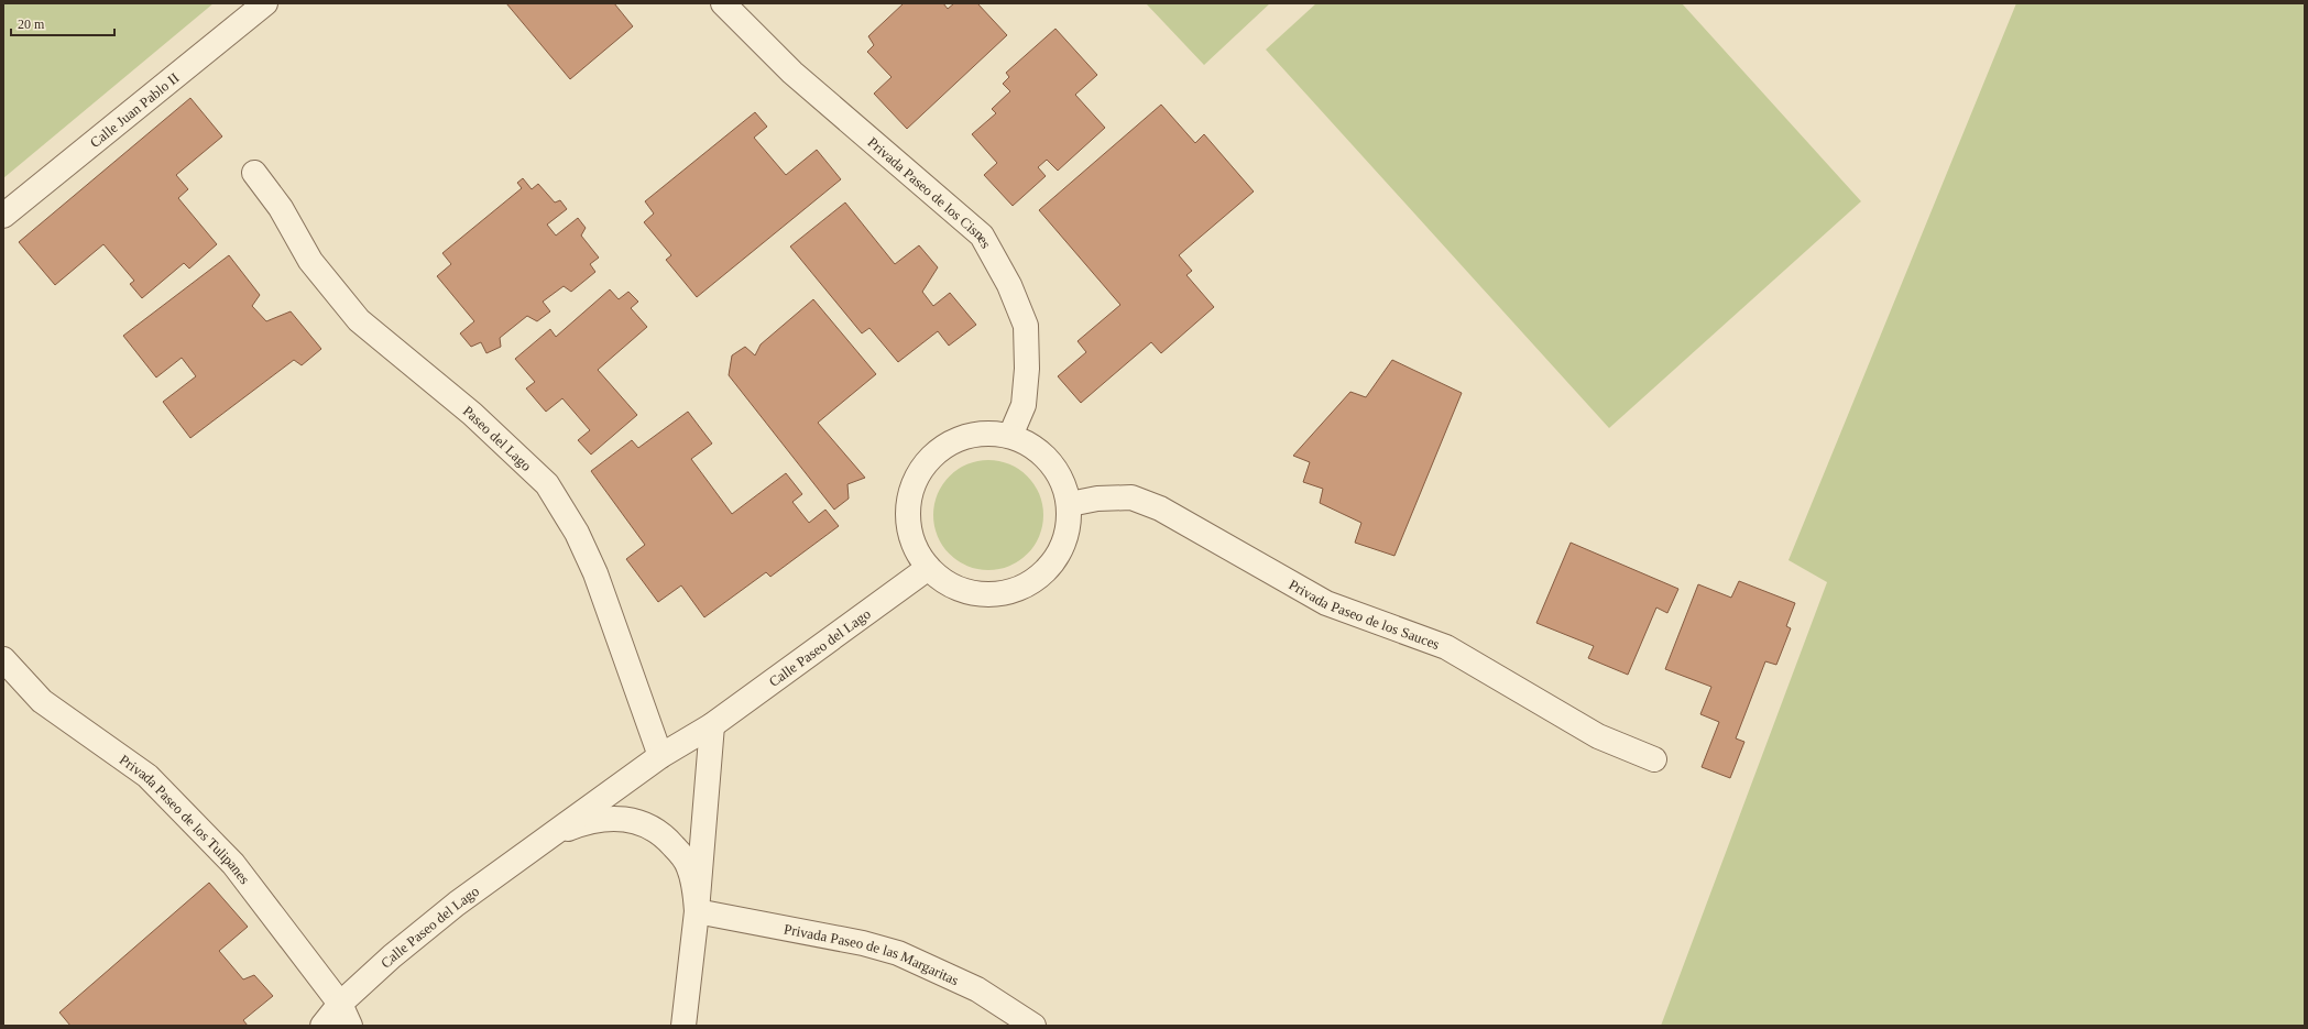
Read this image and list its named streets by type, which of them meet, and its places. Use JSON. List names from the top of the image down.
{
  "streets": {
    "street": [
      "Calle Juan Pablo II",
      "Privada Paseo de los Cisnes",
      "Paseo del Lago",
      "Privada Paseo de los Sauces",
      "Calle Paseo del Lago",
      "Privada Paseo de los Tulipanes",
      "Privada Paseo de las Margaritas"
    ]
  },
  "crossings": [
    ["Paseo del Lago", "Calle Paseo del Lago"],
    ["Calle Paseo del Lago", "Privada Paseo de los Tulipanes"],
    ["Calle Paseo del Lago", "Privada Paseo de las Margaritas"]
  ],
  "scale_bar": "20 m"
}
